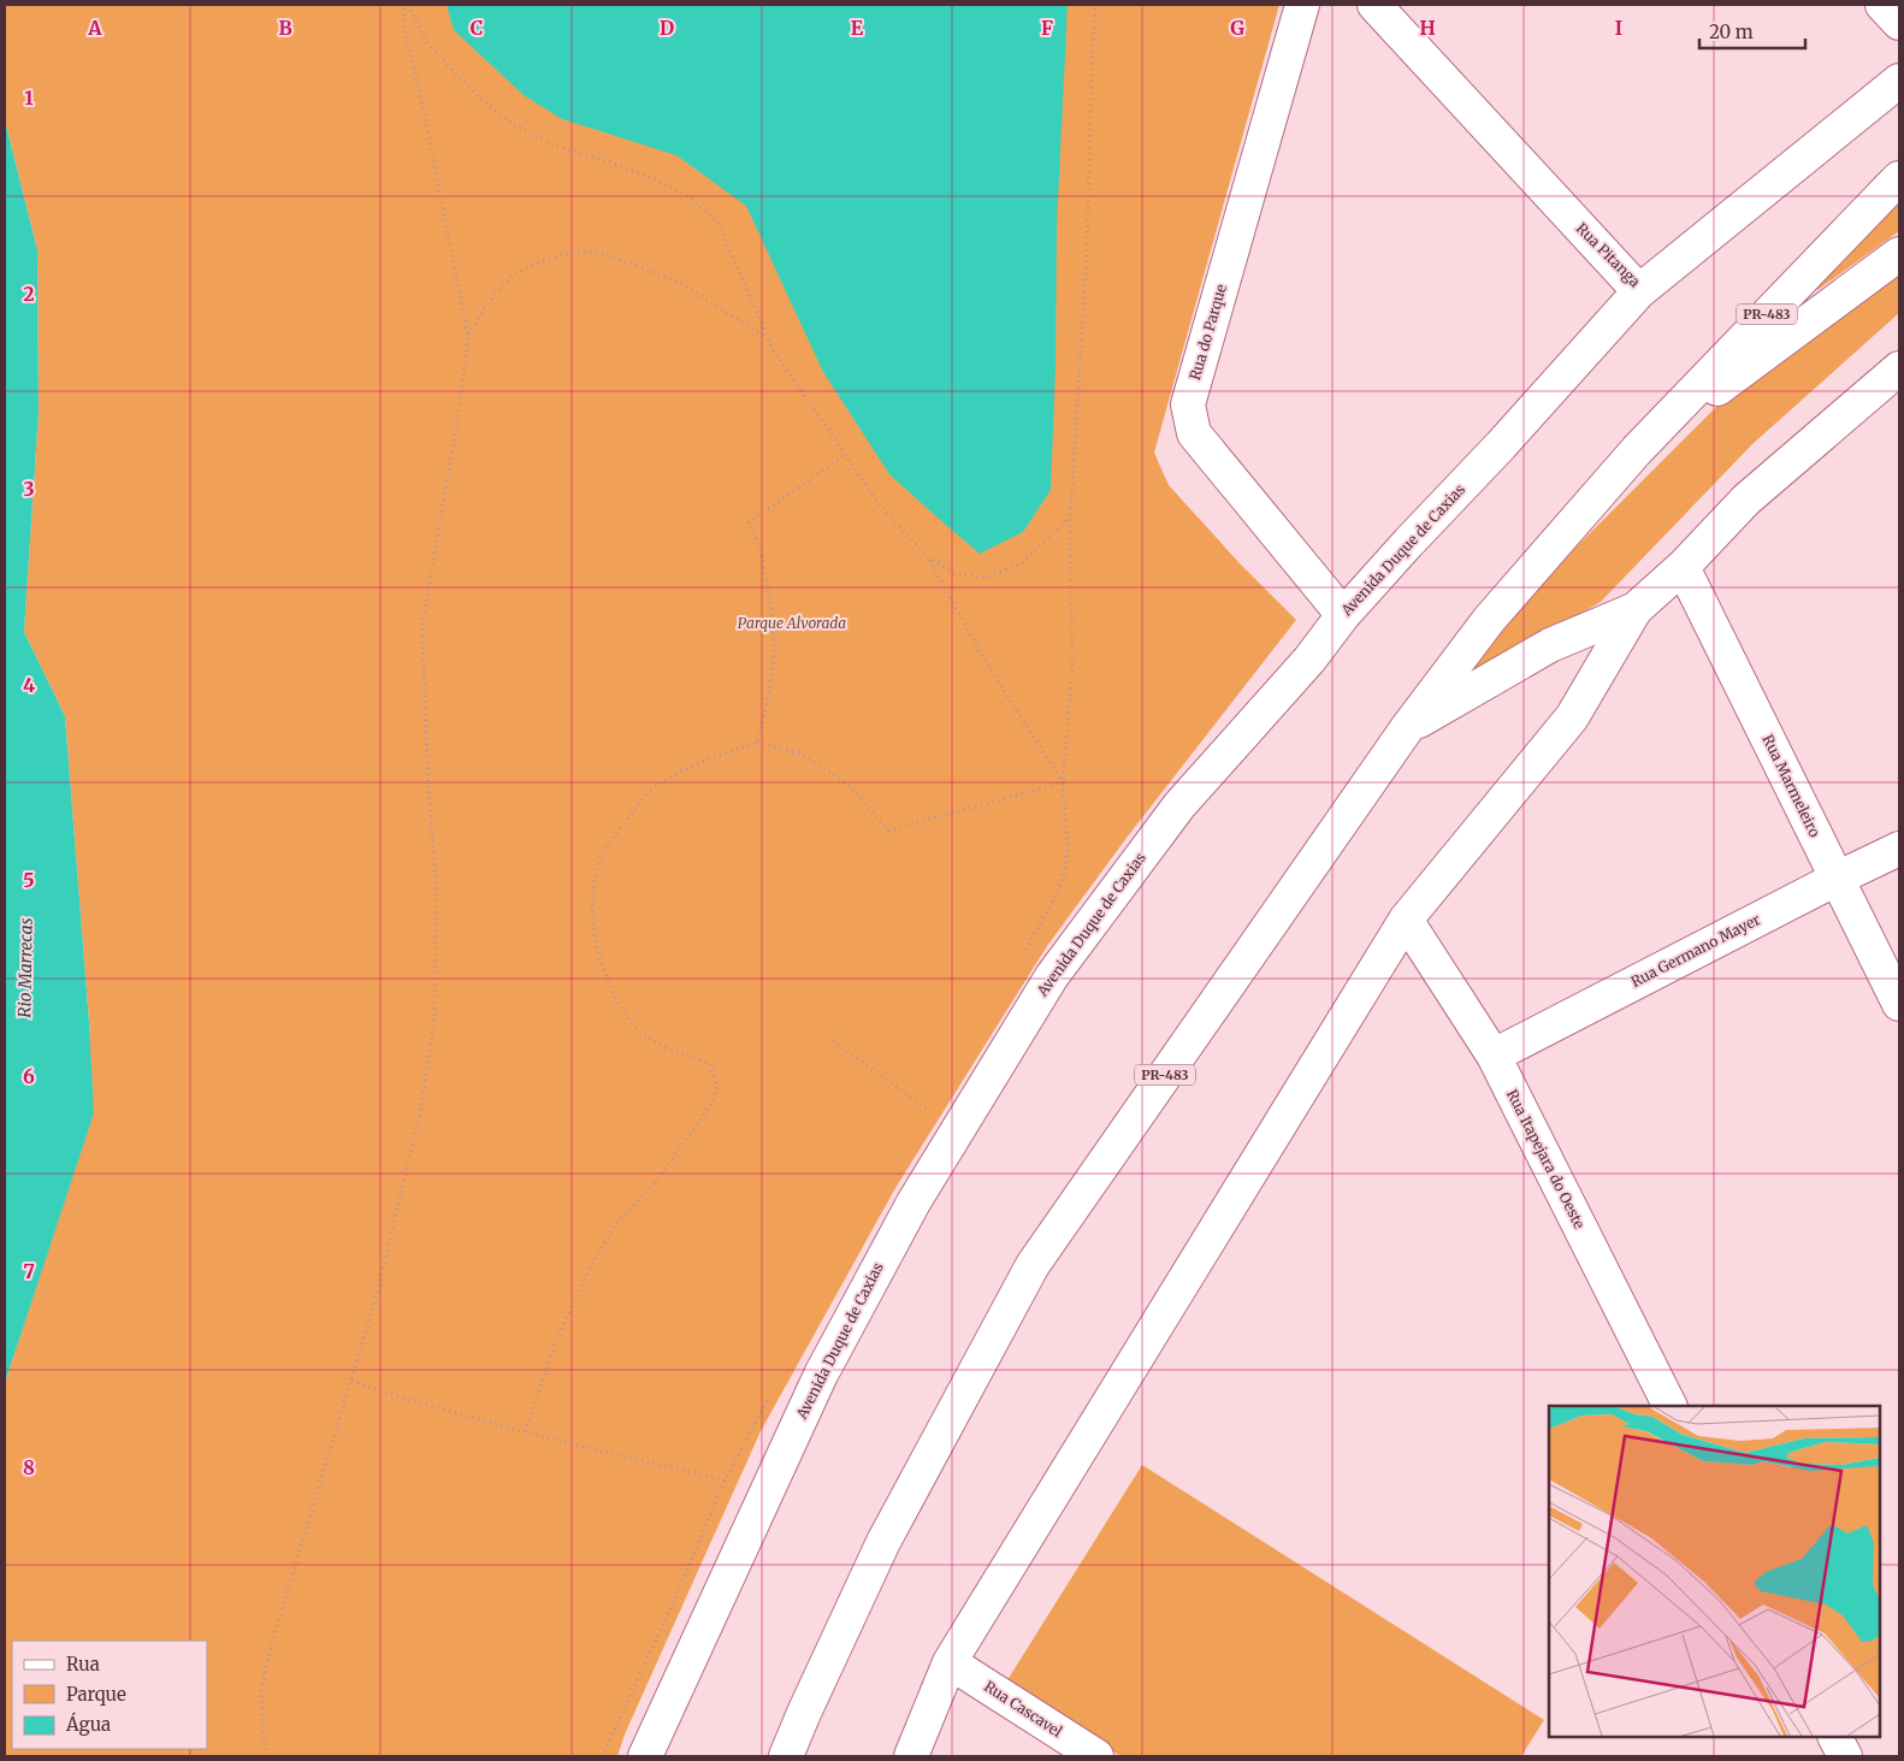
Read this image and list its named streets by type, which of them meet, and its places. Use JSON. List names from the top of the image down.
{
  "streets": {
    "main road": [
      "Rua Pitanga",
      "PR-483",
      "Rua do Parque",
      "Avenida Duque de Caxias",
      "Rua Marmeleiro",
      "Rua Germano Mayer",
      "Rua Itapejara do Oeste",
      "Rua Cascavel"
    ]
  },
  "crossings": [
    ["Rua Pitanga", "Avenida Duque de Caxias"],
    ["Rua do Parque", "Avenida Duque de Caxias"],
    ["Rua Marmeleiro", "Rua Germano Mayer"],
    ["Rua Germano Mayer", "Rua Itapejara do Oeste"]
  ],
  "water": ["Rio Marrecas"],
  "parks": ["Parque Alvorada"],
  "legend": ["Rua", "Parque", "Água"],
  "scale_bar": "20 m",
  "grid": {
    "columns": [
      "A",
      "B",
      "C",
      "D",
      "E",
      "F",
      "G",
      "H",
      "I"
    ],
    "rows": [
      "1",
      "2",
      "3",
      "4",
      "5",
      "6",
      "7",
      "8"
    ]
  }
}
